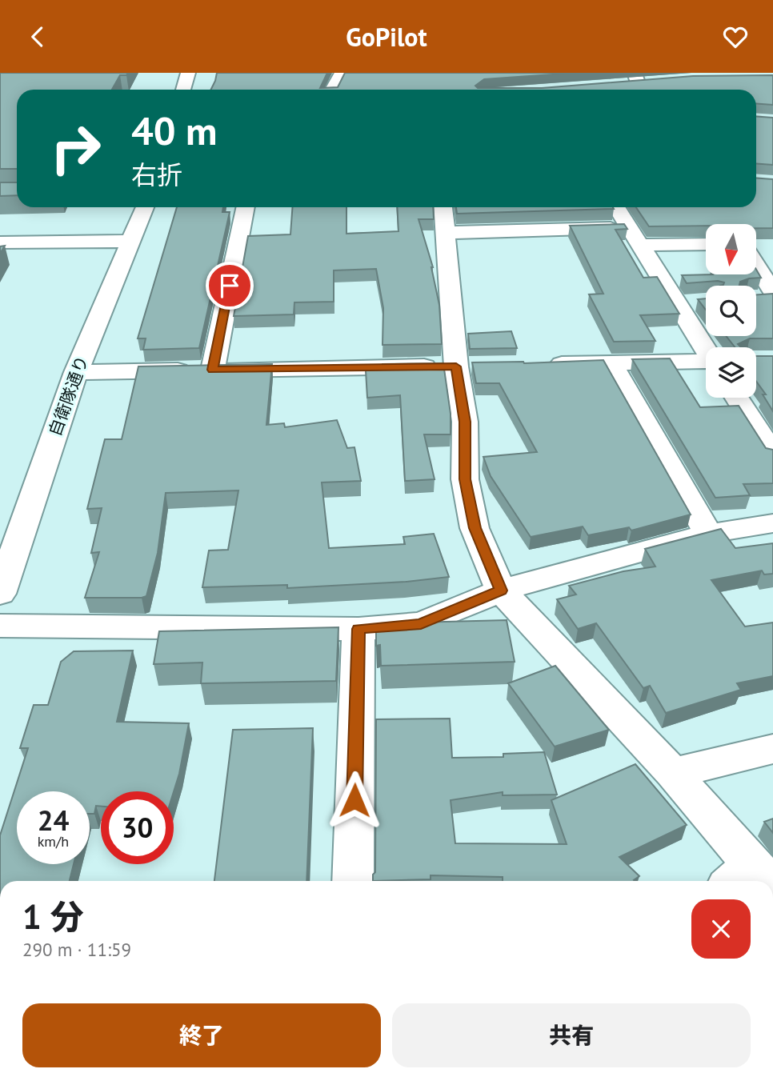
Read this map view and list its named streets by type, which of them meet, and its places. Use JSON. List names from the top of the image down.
{
  "streets": {
    "street": ["自衛隊通り"]
  },
  "north": "bottom",
  "page": {
    "header": "GoPilot",
    "turn": ["40 m", "右折"],
    "speed": "24 km/h",
    "limit": "30",
    "heading": ["1 分", "290 m · 11:59"],
    "buttons": ["終了", "共有"]
  }
}
